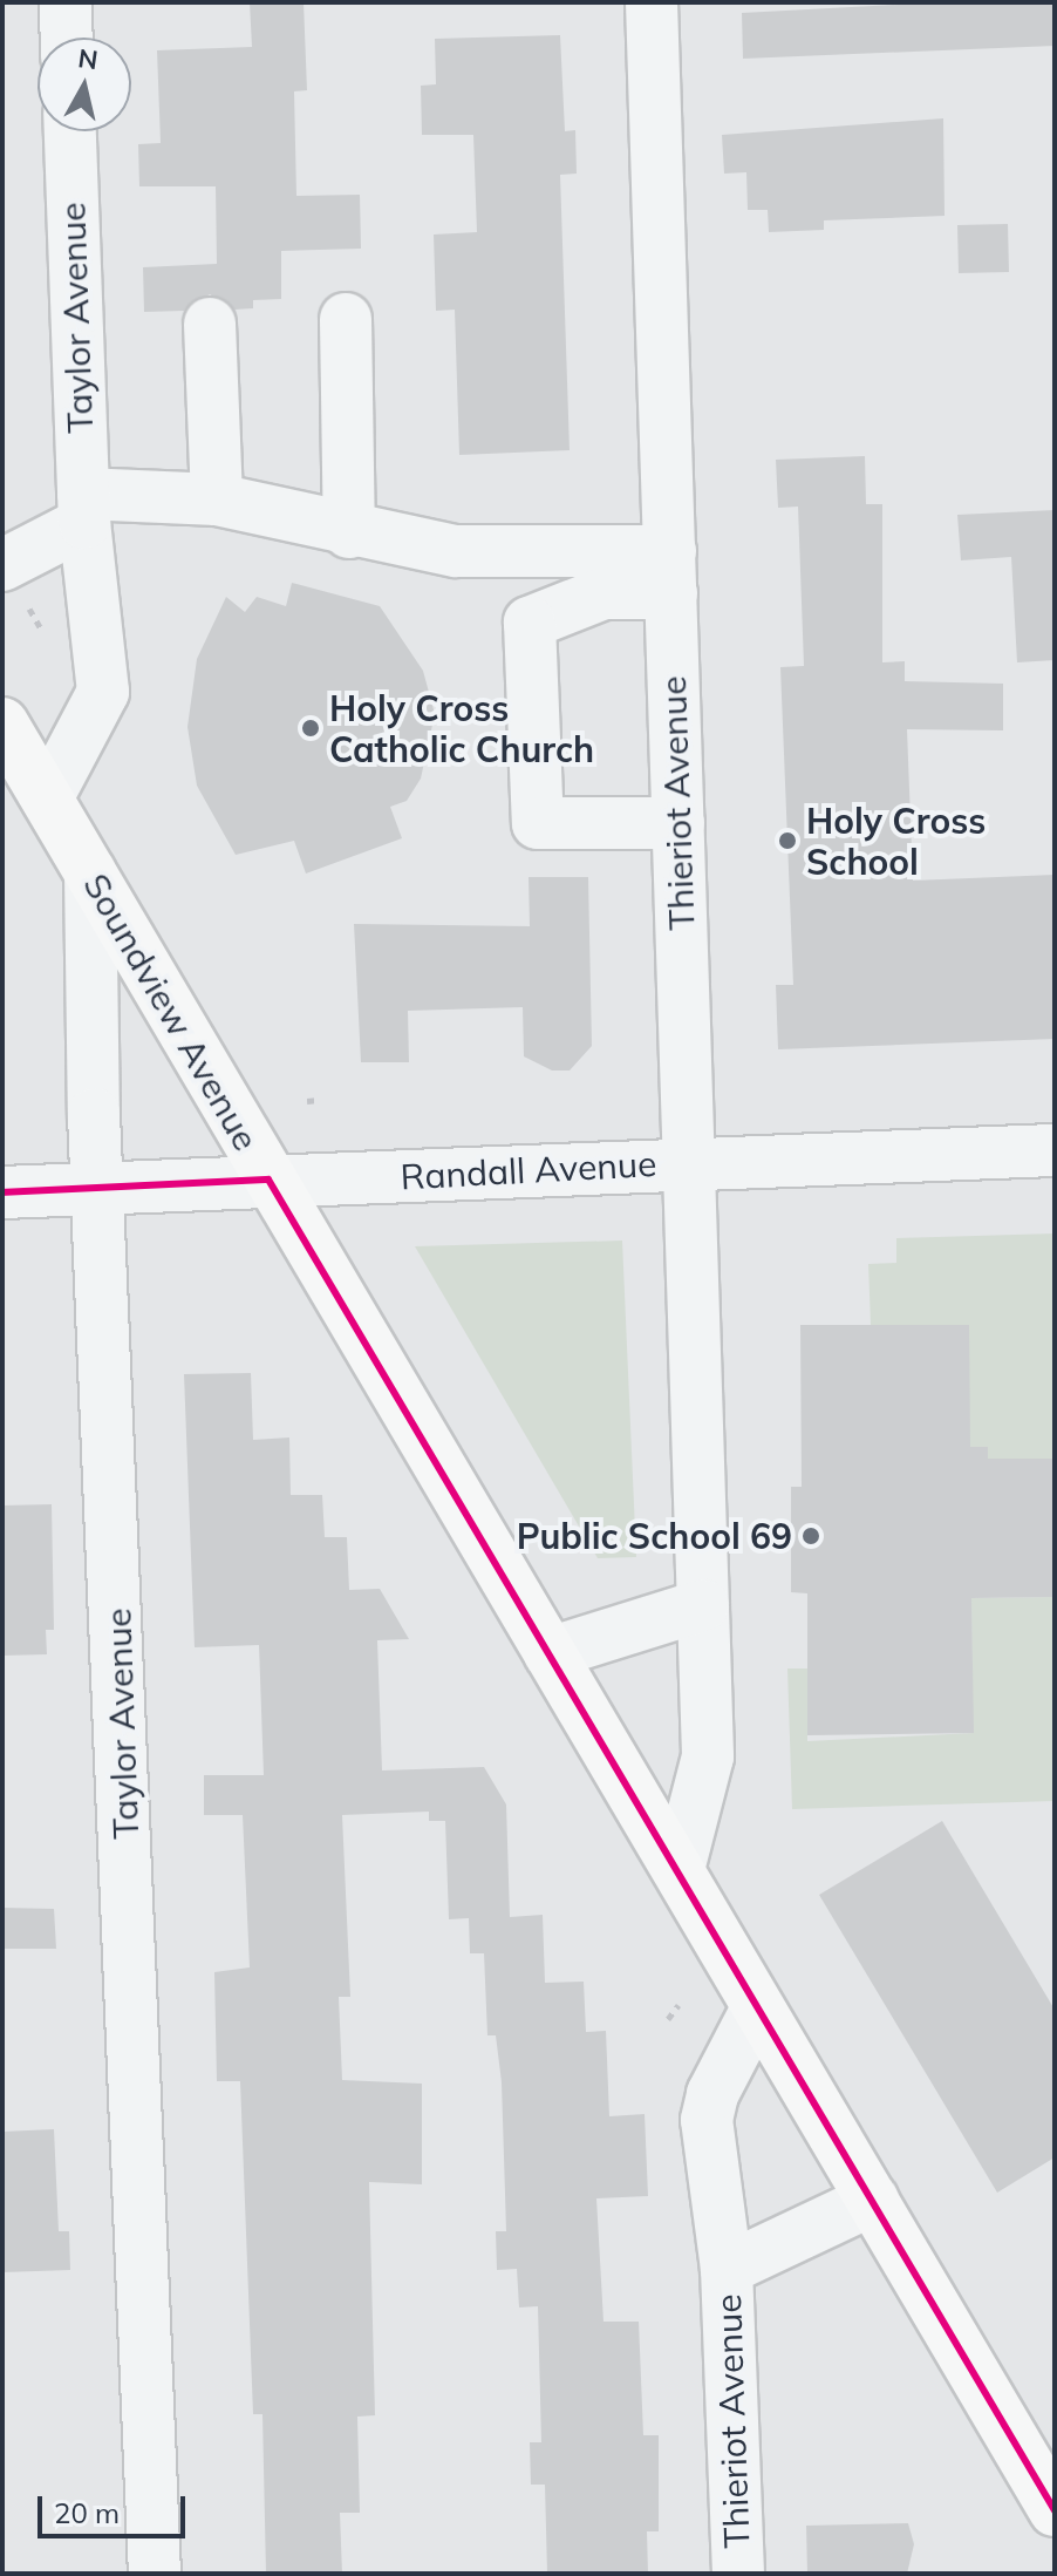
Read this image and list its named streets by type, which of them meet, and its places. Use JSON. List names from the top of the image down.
{
  "streets": {
    "main road": ["Soundview Avenue"],
    "street": ["Taylor Avenue", "Thieriot Avenue", "Randall Avenue"]
  },
  "crossings": [
    ["Taylor Avenue", "Soundview Avenue"],
    ["Taylor Avenue", "Randall Avenue"],
    ["Thieriot Avenue", "Soundview Avenue"],
    ["Thieriot Avenue", "Randall Avenue"],
    ["Soundview Avenue", "Randall Avenue"]
  ],
  "places": ["Holy Cross Catholic Church", "Holy Cross School", "Public School 69"],
  "scale_bar": "20 m",
  "north": "top"
}
